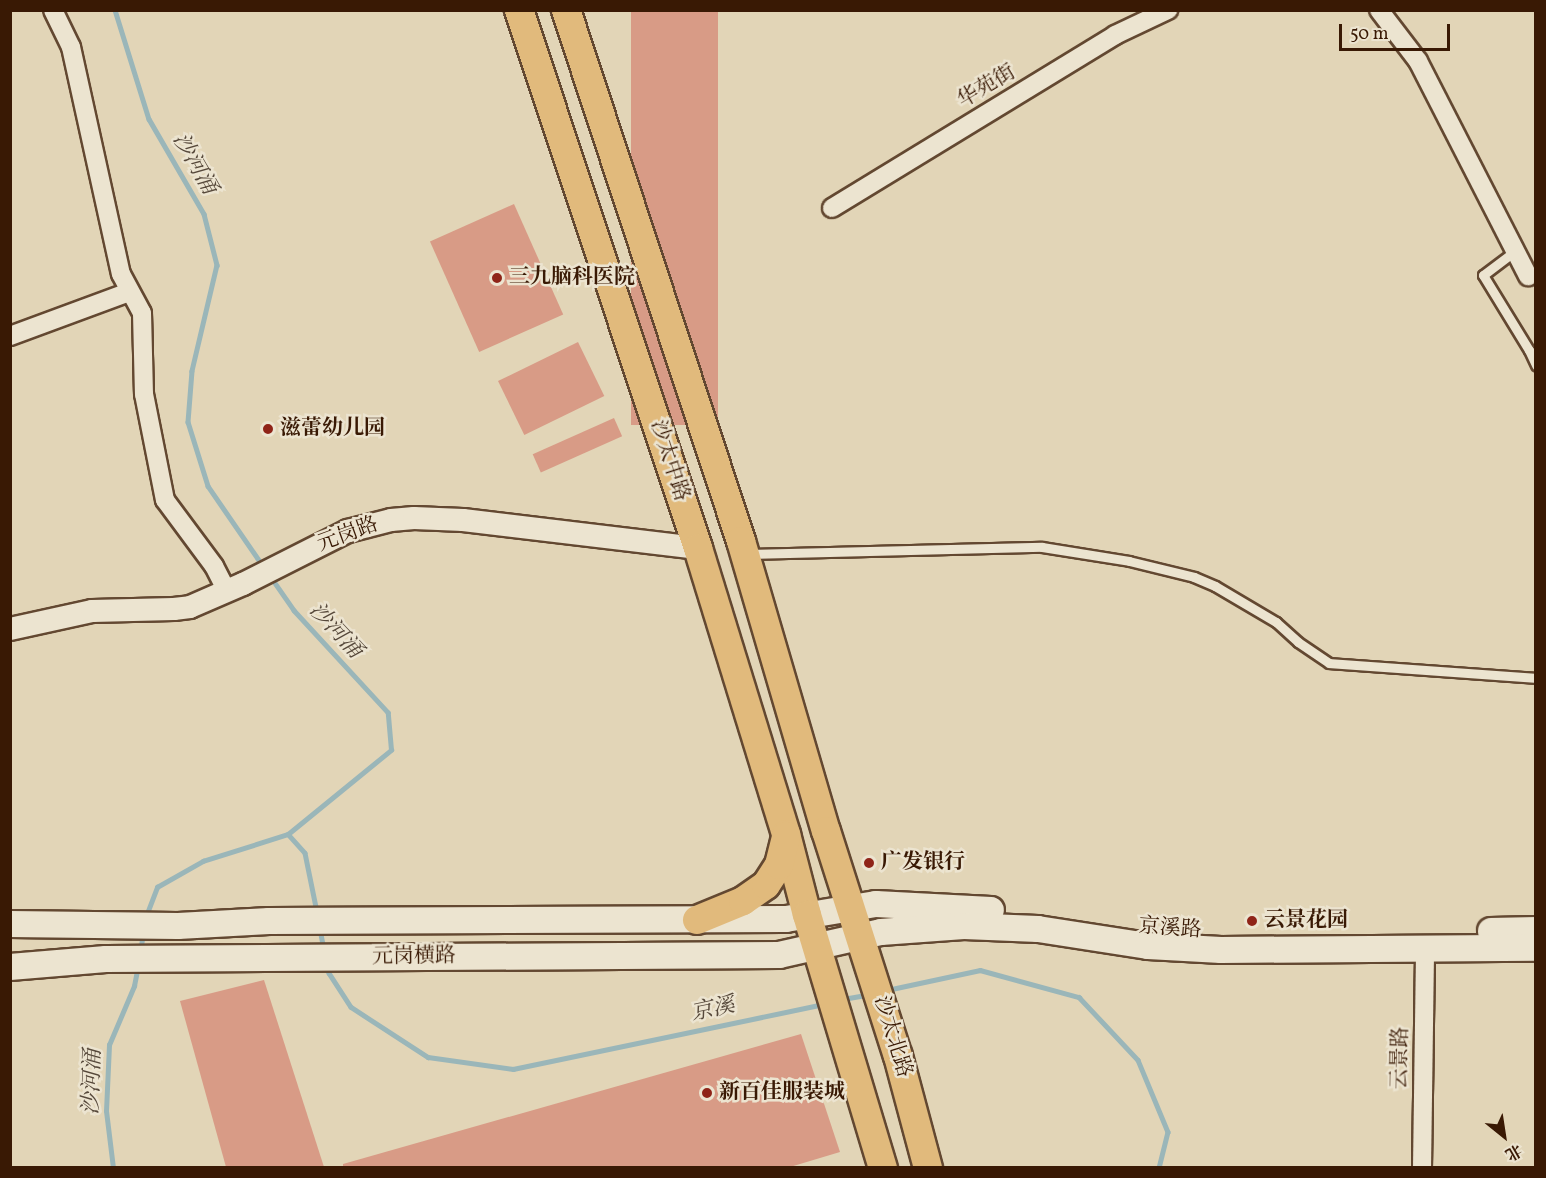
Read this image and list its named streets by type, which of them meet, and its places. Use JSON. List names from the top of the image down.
{
  "streets": {
    "main road": [
      "沙太中路",
      "京溪路",
      "元岗横路",
      "沙太北路"
    ],
    "street": ["华苑街", "元岗路", "云景路"]
  },
  "crossings": [
    ["沙太中路", "元岗路"],
    ["沙太中路", "京溪路"],
    ["沙太中路", "元岗横路"],
    ["沙太中路", "沙太北路"],
    ["京溪路", "元岗横路"],
    ["京溪路", "沙太北路"],
    ["京溪路", "云景路"]
  ],
  "water": ["沙河涌", "京溪"],
  "places": [
    "三九脑科医院",
    "滋蕾幼儿园",
    "广发银行",
    "云景花园",
    "新百佳服装城"
  ],
  "scale_bar": "50 m",
  "north": "bottom right"
}
